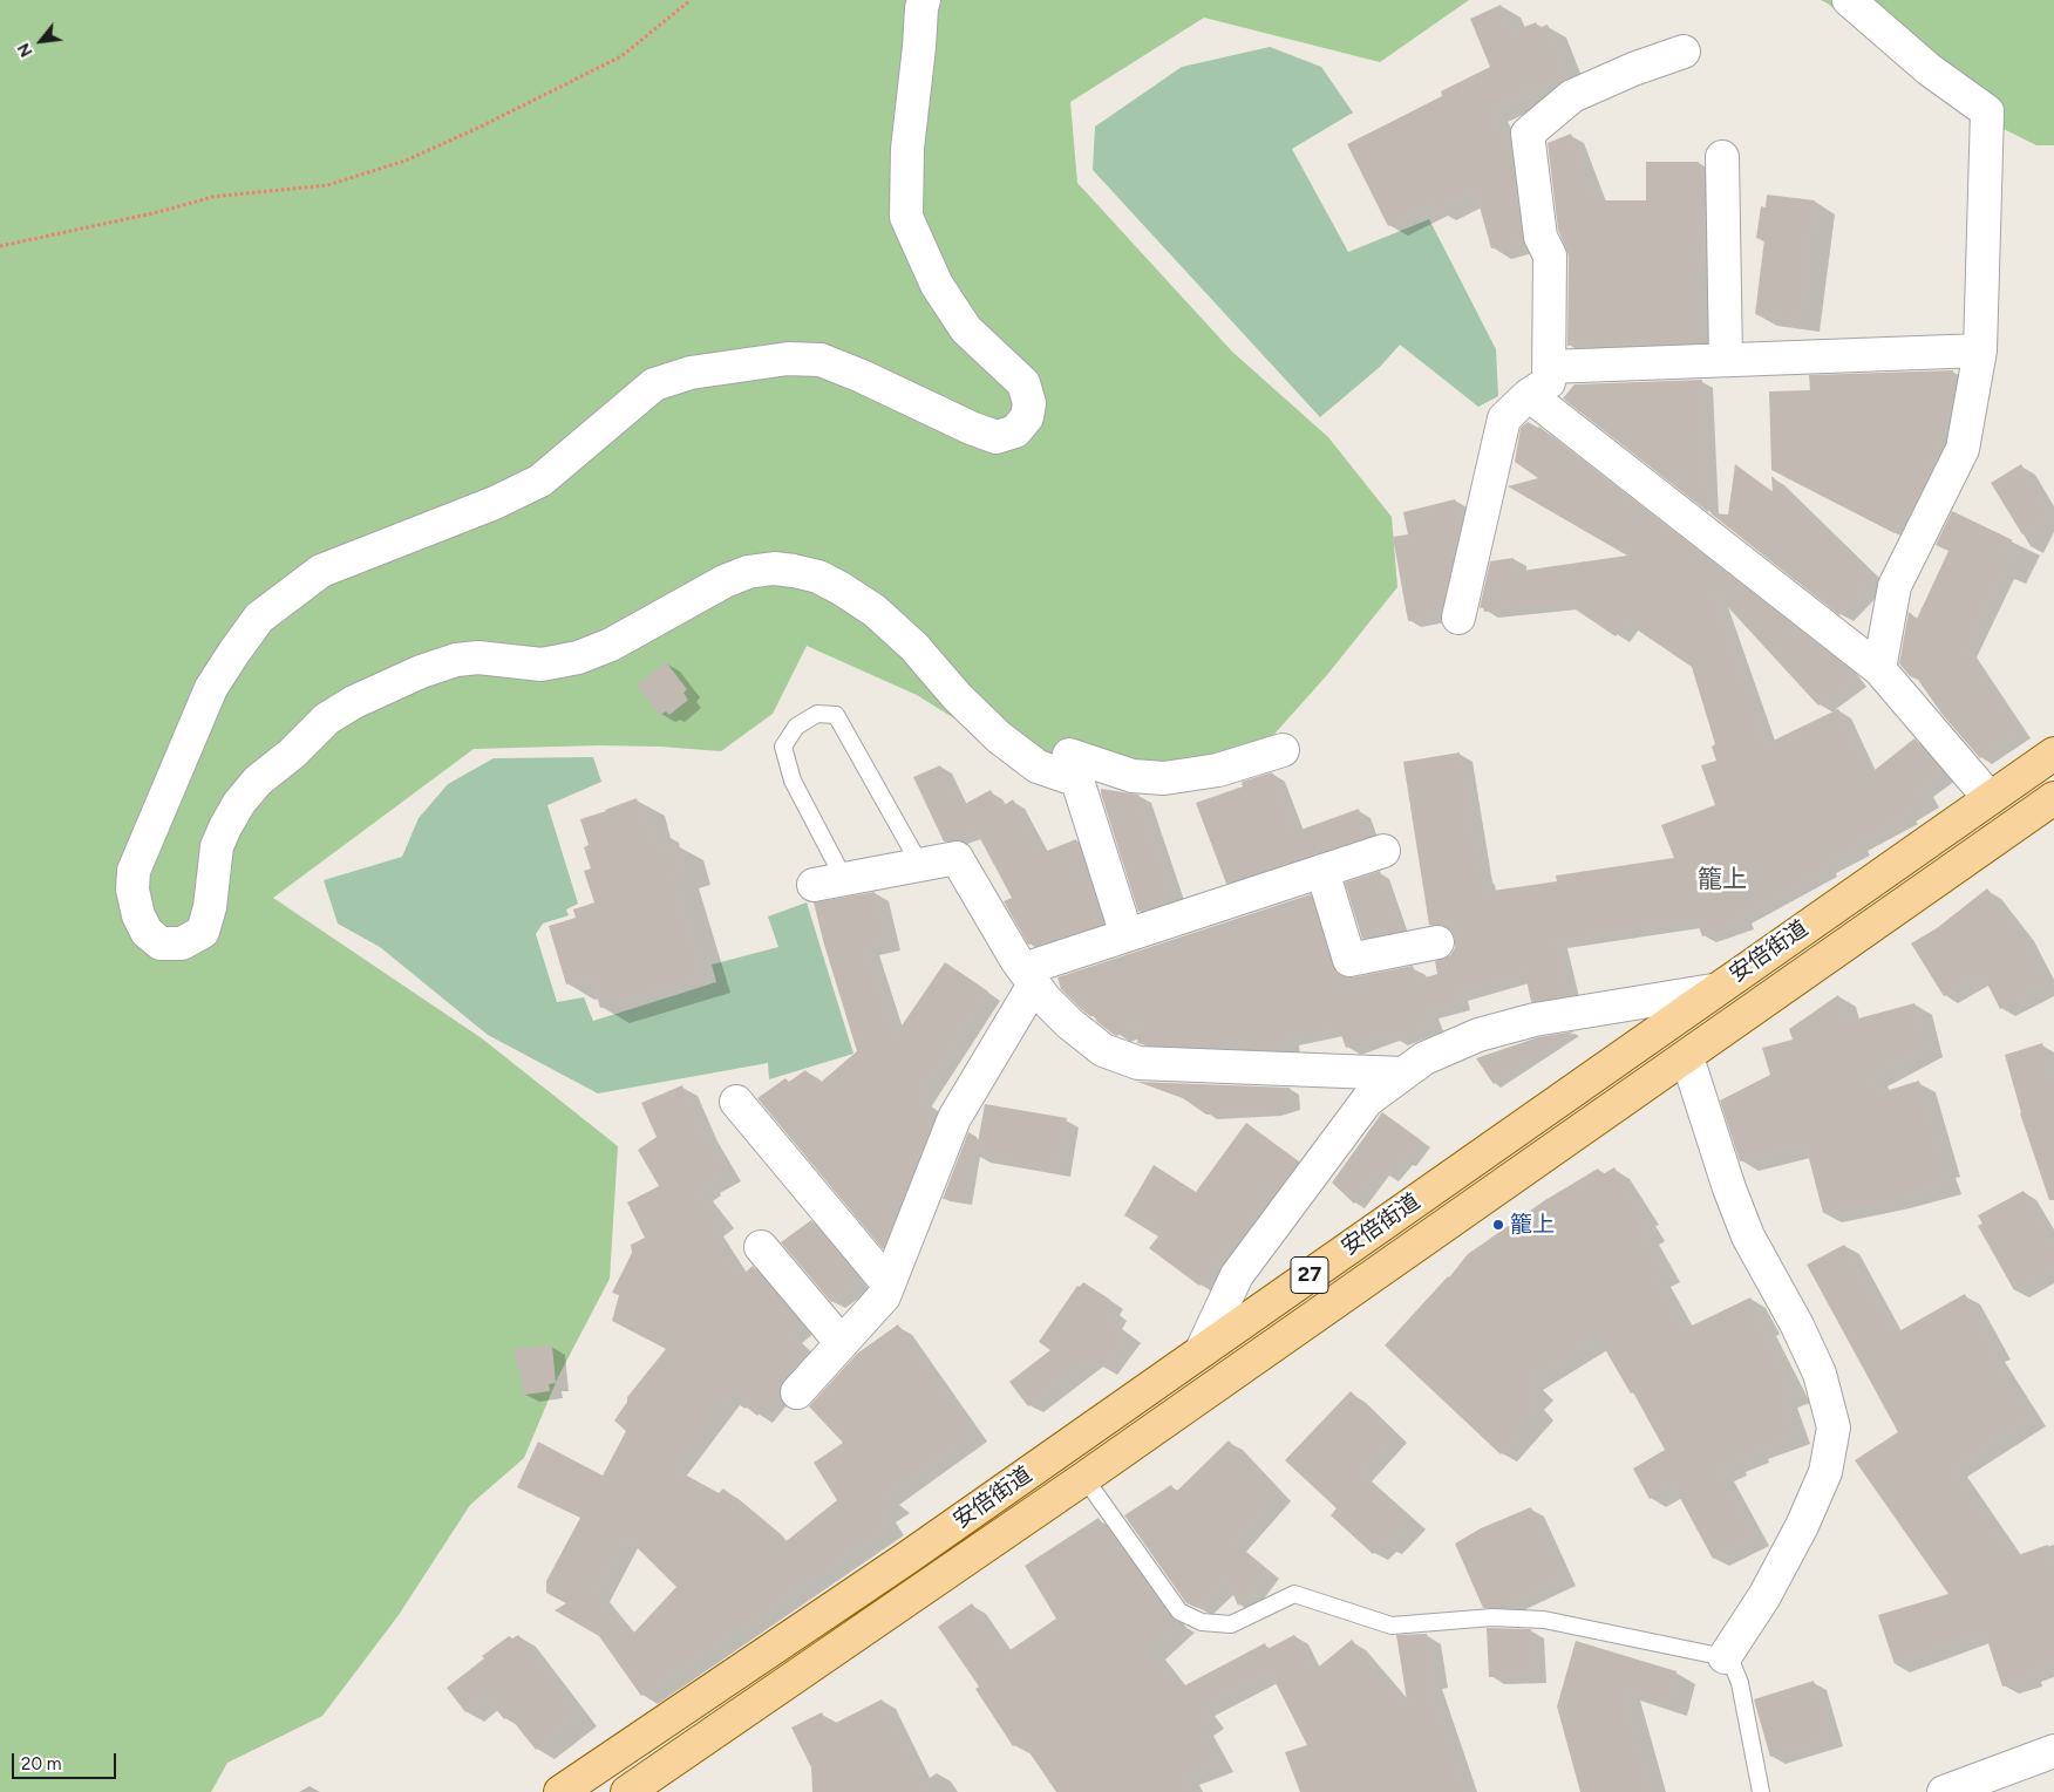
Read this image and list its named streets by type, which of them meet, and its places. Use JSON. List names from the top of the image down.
{
  "streets": {
    "main road": ["安倍街道", "27"]
  },
  "districts": ["籠上"],
  "places": ["籠上"],
  "scale_bar": "20 m",
  "north": "bottom left"
}
